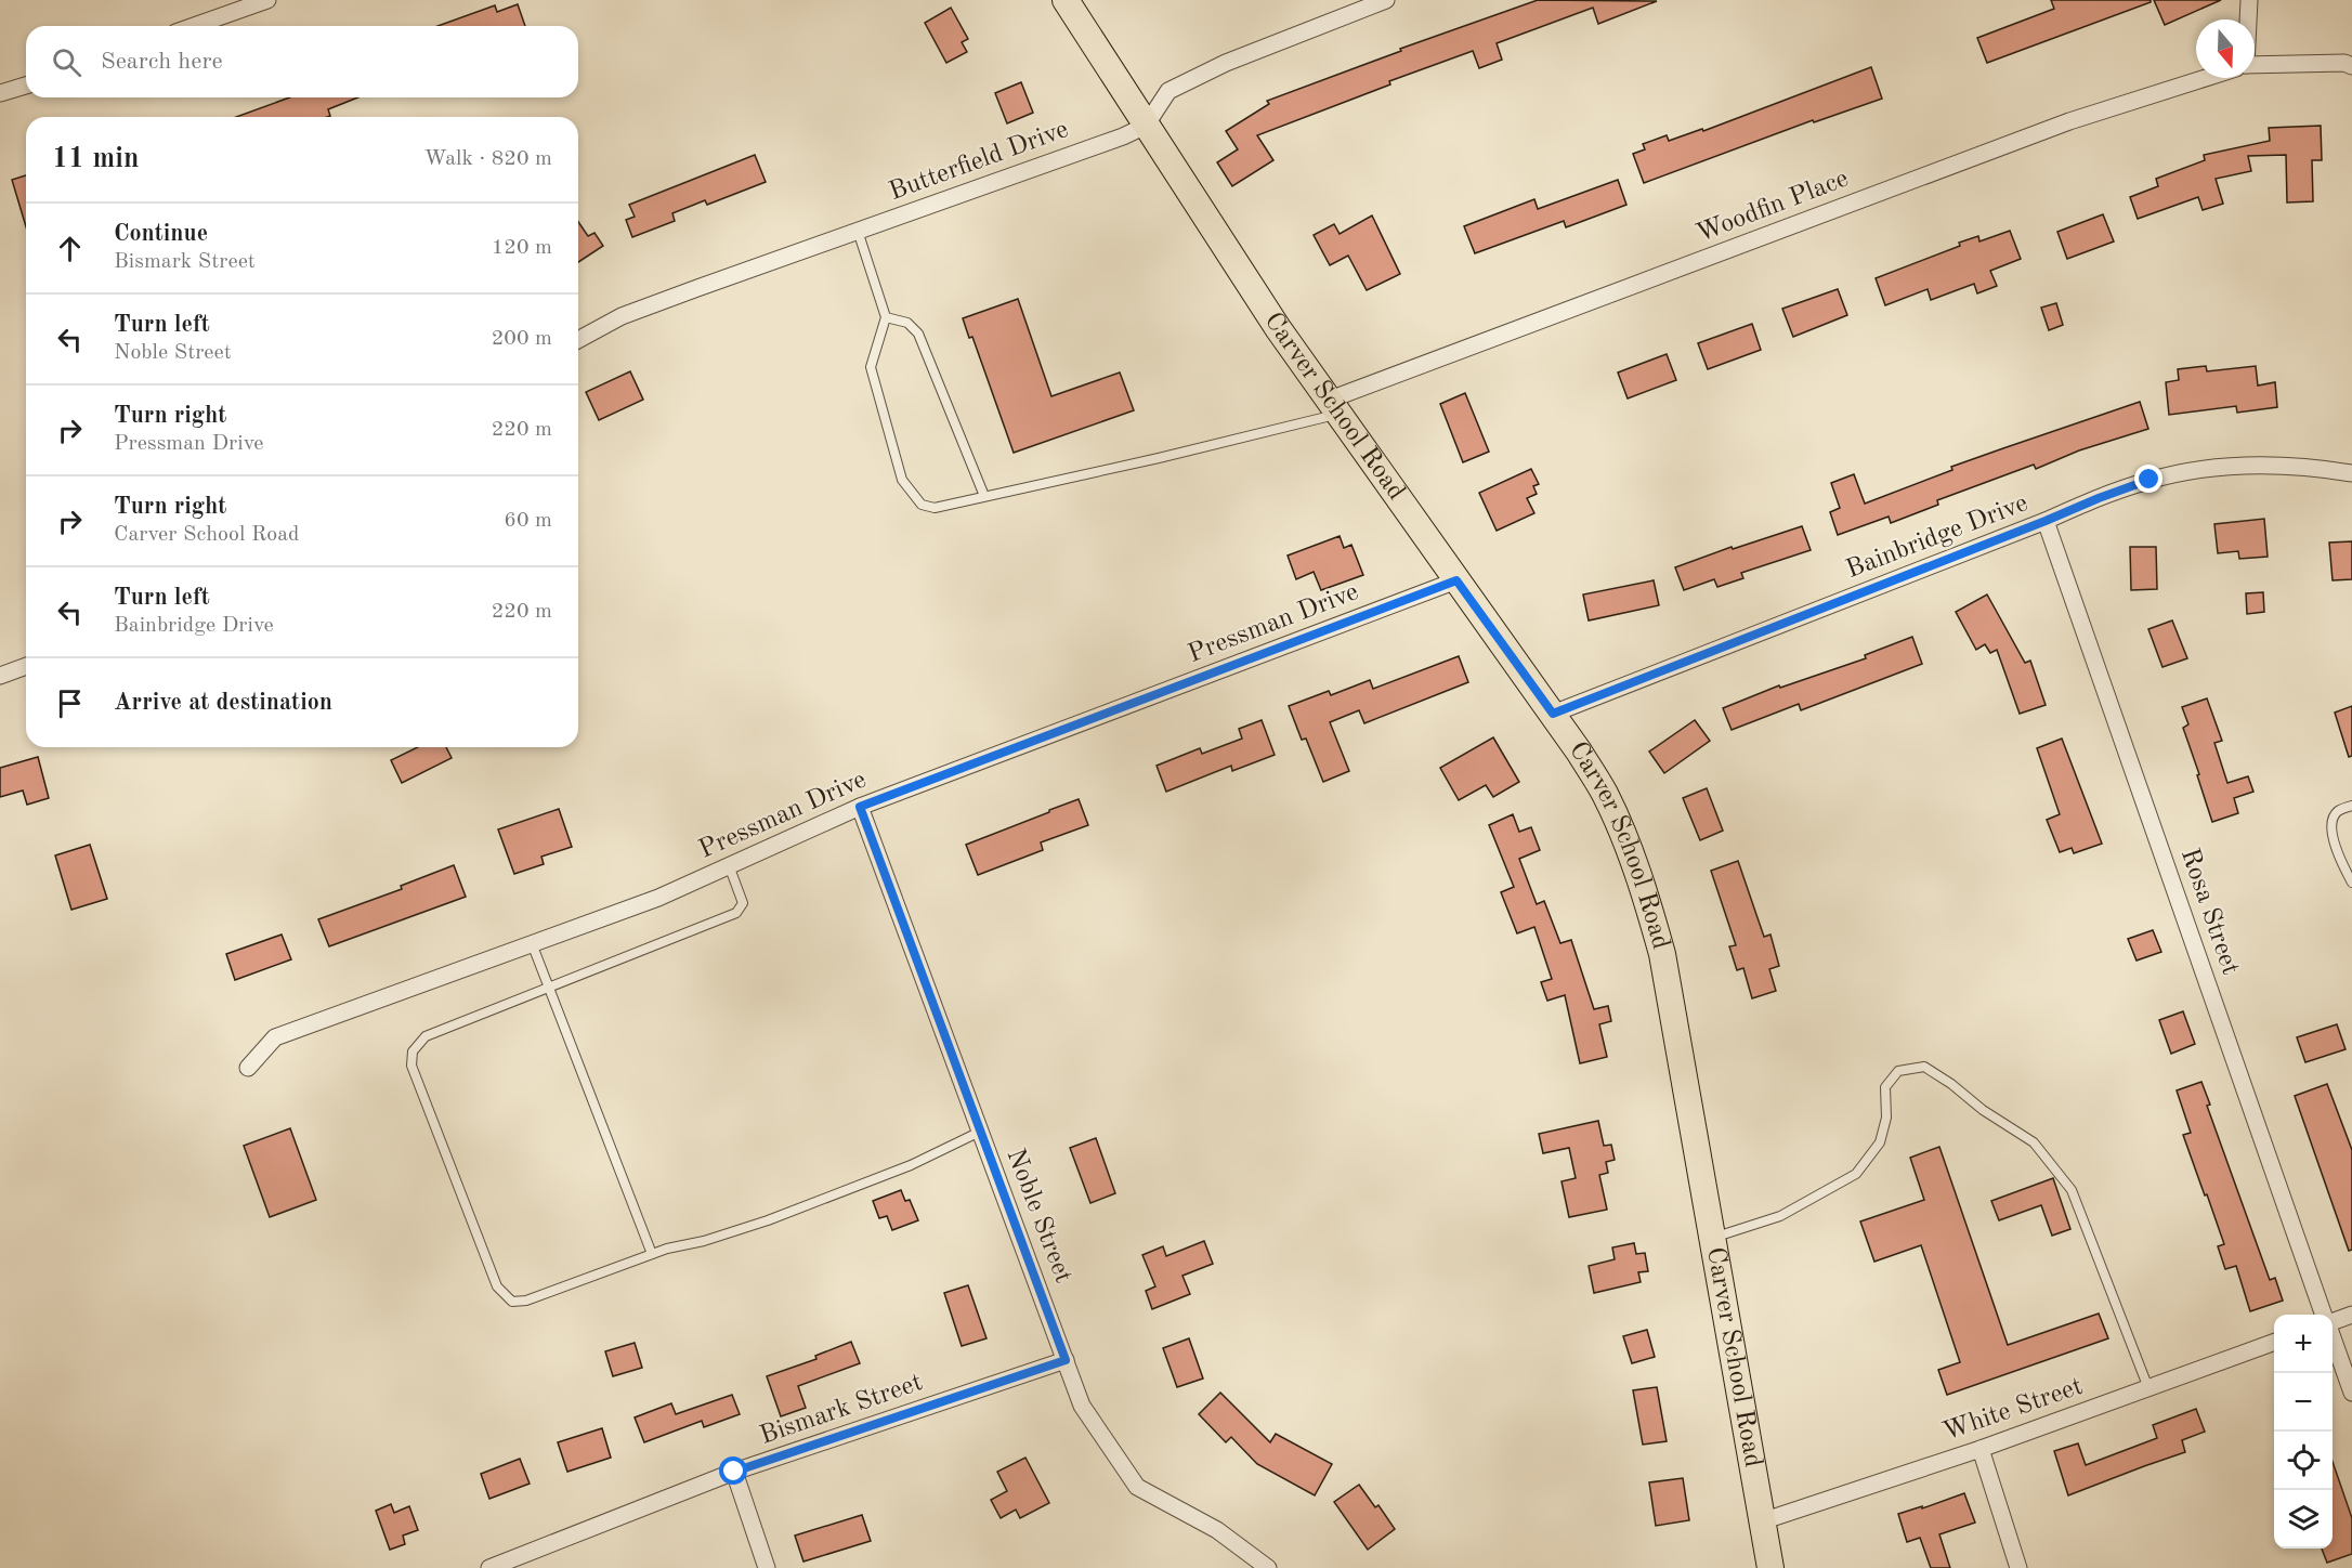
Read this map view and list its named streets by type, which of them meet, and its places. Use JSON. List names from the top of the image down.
{
  "streets": {
    "main road": ["Carver School Road"],
    "street": [
      "Butterfield Drive",
      "Woodfin Place",
      "Bainbridge Drive",
      "Pressman Drive",
      "Rosa Street",
      "Noble Street",
      "Bismark Street",
      "White Street"
    ]
  },
  "crossings": [
    ["Butterfield Drive", "Carver School Road"],
    ["Woodfin Place", "Carver School Road"],
    ["Carver School Road", "Bainbridge Drive"],
    ["Carver School Road", "Pressman Drive"],
    ["Carver School Road", "White Street"],
    ["Bainbridge Drive", "Rosa Street"],
    ["Pressman Drive", "Noble Street"],
    ["Noble Street", "Bismark Street"]
  ],
  "north": "bottom",
  "page": {
    "search": "Search here",
    "heading": ["11 min", "Walk · 820 m"],
    "list": [
      ["Continue", "Bismark Street", "120 m"],
      ["Turn left", "Noble Street", "200 m"],
      ["Turn right", "Pressman Drive", "220 m"],
      ["Turn right", "Carver School Road", "60 m"],
      ["Turn left", "Bainbridge Drive", "220 m"],
      "Arrive at destination"
    ],
    "map_buttons": ["+", "−"]
  }
}
